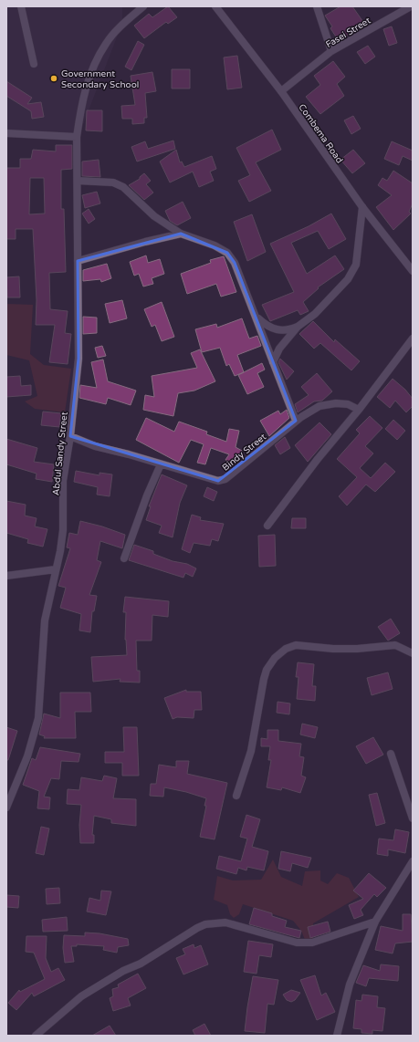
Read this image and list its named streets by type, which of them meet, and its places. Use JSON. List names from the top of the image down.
{
  "streets": {
    "street": [
      "Fasei Street",
      "Combema Road",
      "Bindy Street",
      "Abdul Sandy Street"
    ]
  },
  "crossings": [
    ["Fasei Street", "Combema Road"],
    ["Bindy Street", "Abdul Sandy Street"]
  ],
  "places": ["Government Secondary School"]
}
